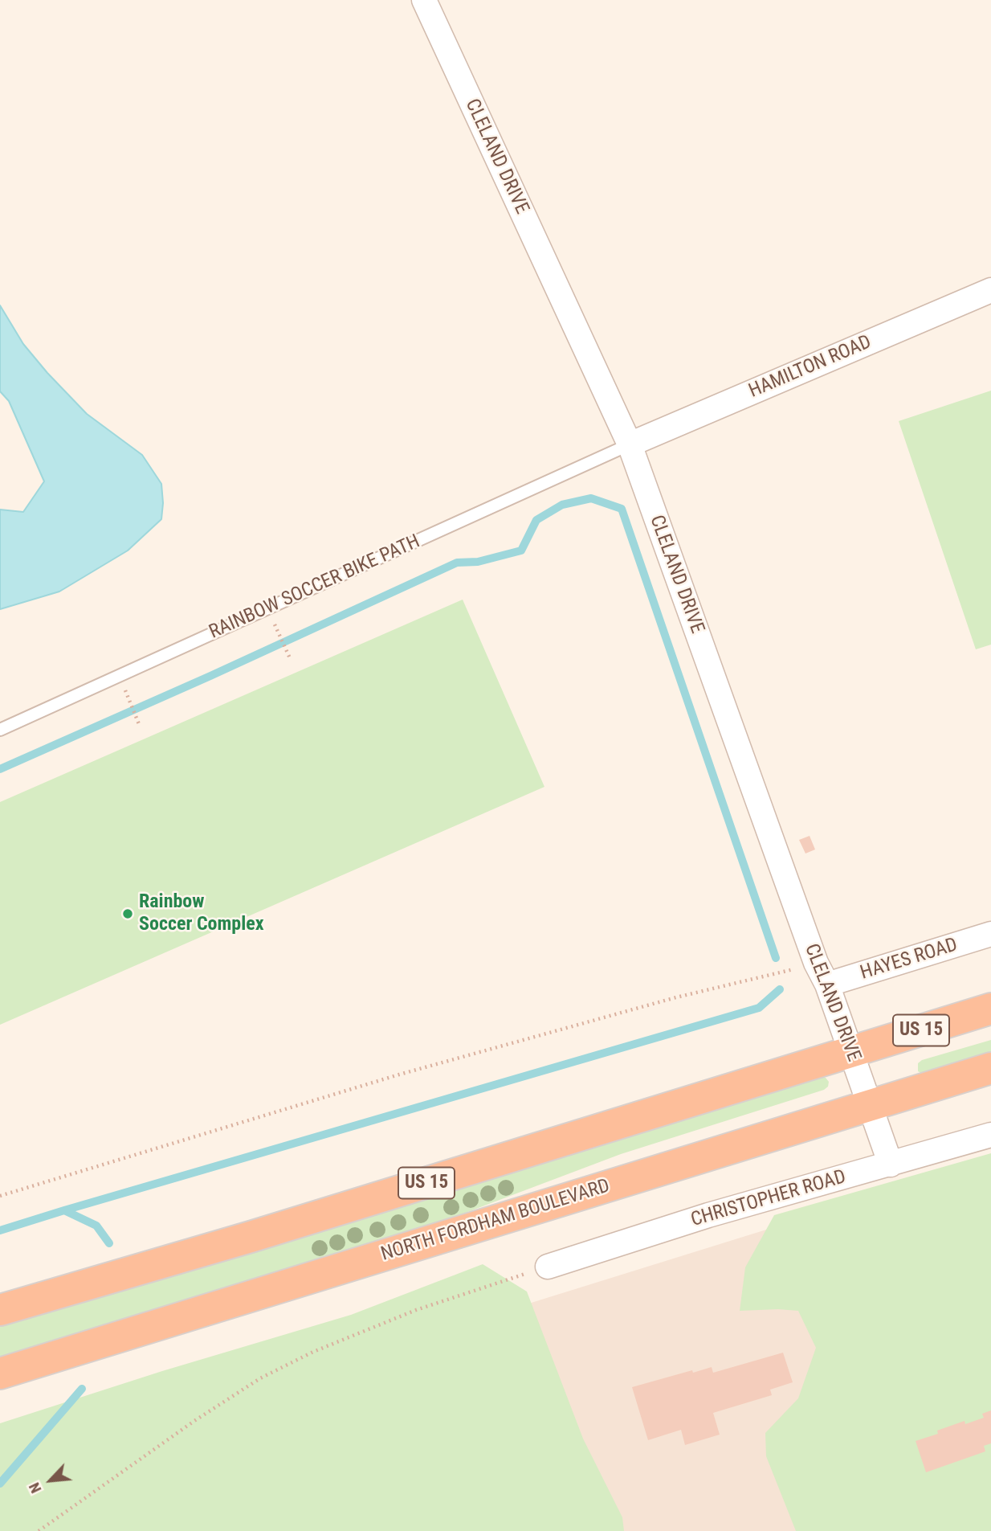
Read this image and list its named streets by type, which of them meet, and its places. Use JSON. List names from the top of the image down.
{
  "streets": {
    "highway": ["US 15", "NORTH FORDHAM BOULEVARD"],
    "street": [
      "CLELAND DRIVE",
      "HAMILTON ROAD",
      "HAYES ROAD",
      "CHRISTOPHER ROAD"
    ],
    "lane": ["RAINBOW SOCCER BIKE PATH"]
  },
  "crossings": [
    ["CLELAND DRIVE", "HAMILTON ROAD"],
    ["CLELAND DRIVE", "RAINBOW SOCCER BIKE PATH"],
    ["CLELAND DRIVE", "HAYES ROAD"],
    ["CLELAND DRIVE", "US 15"],
    ["CLELAND DRIVE", "CHRISTOPHER ROAD"],
    ["CLELAND DRIVE", "NORTH FORDHAM BOULEVARD"],
    ["HAMILTON ROAD", "RAINBOW SOCCER BIKE PATH"]
  ],
  "places": ["Rainbow Soccer Complex"],
  "north": "bottom left"
}
